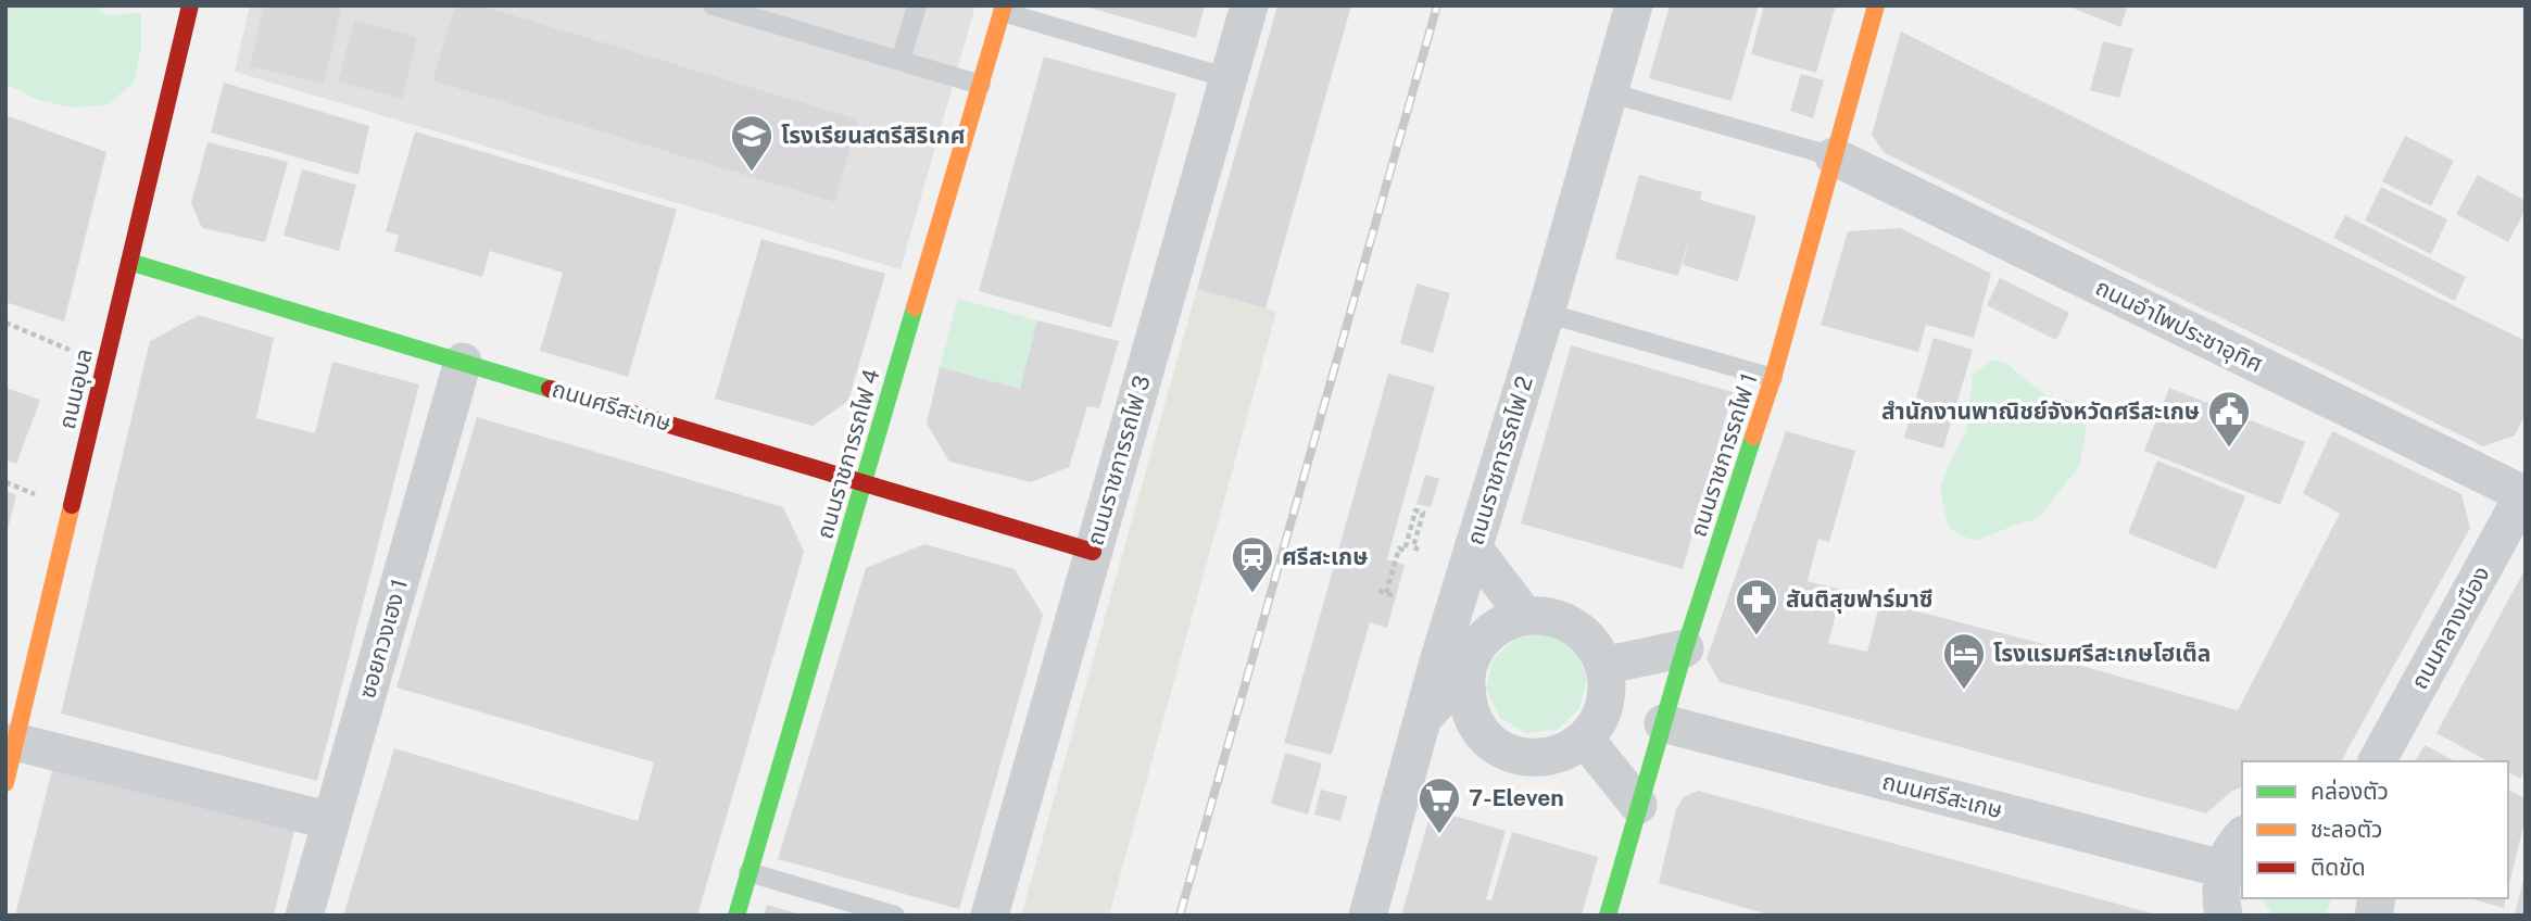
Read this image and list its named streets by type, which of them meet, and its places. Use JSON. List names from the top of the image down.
{
  "streets": {
    "street": [
      "ถนนอำไพประชาอุทิศ",
      "ถนนอุบล",
      "ถนนศรีสะเกษ",
      "ถนนราชการรถไฟ 4",
      "ถนนราชการรถไฟ 1",
      "ถนนราชการรถไฟ 3",
      "ถนนราชการรถไฟ 2",
      "ถนนกลางเมือง",
      "ซอยกวงเฮง 1"
    ]
  },
  "crossings": [
    ["ถนนอำไพประชาอุทิศ", "ถนนราชการรถไฟ 1"],
    ["ถนนอำไพประชาอุทิศ", "ถนนกลางเมือง"],
    ["ถนนอุบล", "ถนนศรีสะเกษ"],
    ["ถนนศรีสะเกษ", "ถนนราชการรถไฟ 4"],
    ["ถนนศรีสะเกษ", "ถนนราชการรถไฟ 1"],
    ["ถนนศรีสะเกษ", "ถนนราชการรถไฟ 3"],
    ["ถนนศรีสะเกษ", "ซอยกวงเฮง 1"]
  ],
  "places": {
    "school or university": ["โรงเรียนสตรีสิริเกศ"],
    "public building": ["สำนักงานพาณิชย์จังหวัดศรีสะเกษ"],
    "station": ["ศรีสะเกษ"],
    "pharmacy": ["สันติสุขฟาร์มาซี"],
    "hotel": ["โรงแรมศรีสะเกษโฮเต็ล"],
    "supermarket": ["7-Eleven"]
  },
  "legend": ["คล่องตัว", "ชะลอตัว", "ติดขัด"]
}
